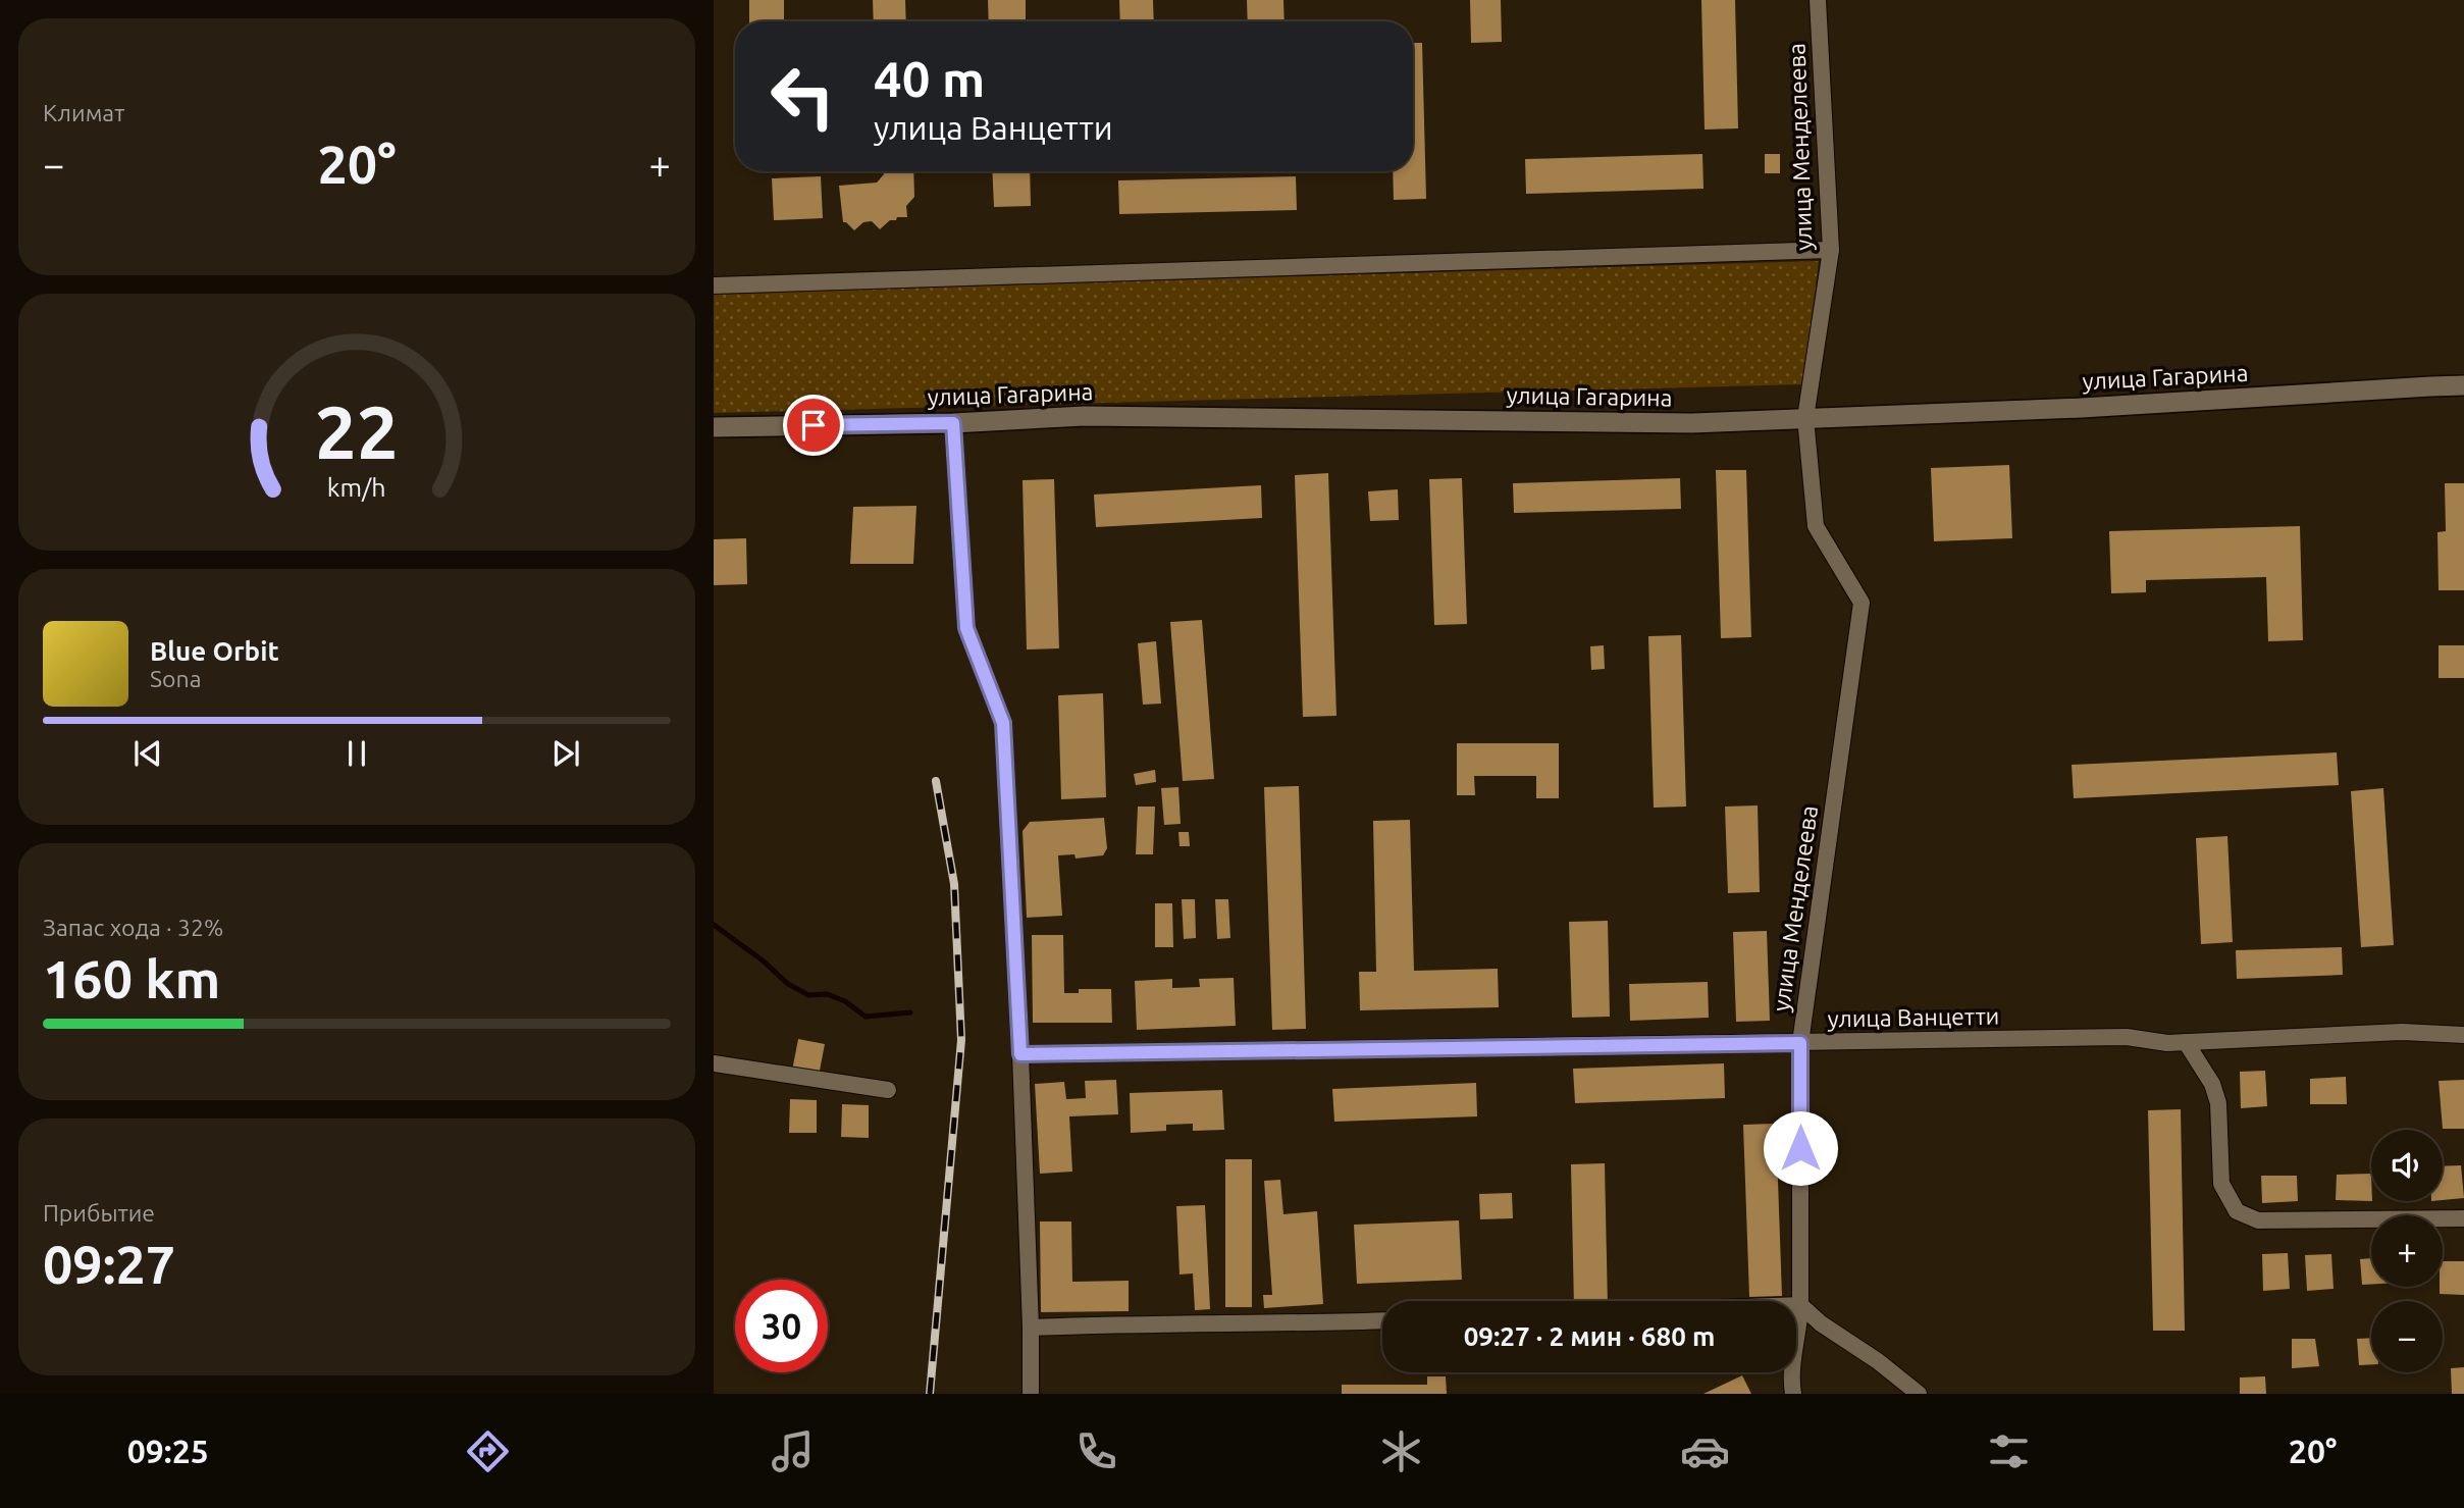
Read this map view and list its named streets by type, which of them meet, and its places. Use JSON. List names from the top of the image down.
{
  "streets": {
    "street": ["улица Менделеева", "улица Гагарина", "улица Ванцетти"]
  },
  "crossings": [
    ["улица Менделеева", "улица Гагарина"],
    ["улица Менделеева", "улица Ванцетти"]
  ],
  "page": {
    "tile": [
      "Климат",
      ["Запас хода · 32%", "160 km"],
      ["Прибытие", "09:27"]
    ],
    "turn": ["40 m", "улица Ванцетти"],
    "heat": ["−", "20°", "+"],
    "song": ["Blue Orbit", "Sona"],
    "map_buttons": ["+", "−"],
    "limit": "30",
    "trip": "09:27 · 2 мин · 680 m",
    "tabs": ["09:25", "20°"],
    "gauge": ["22", "km/h"]
  }
}
